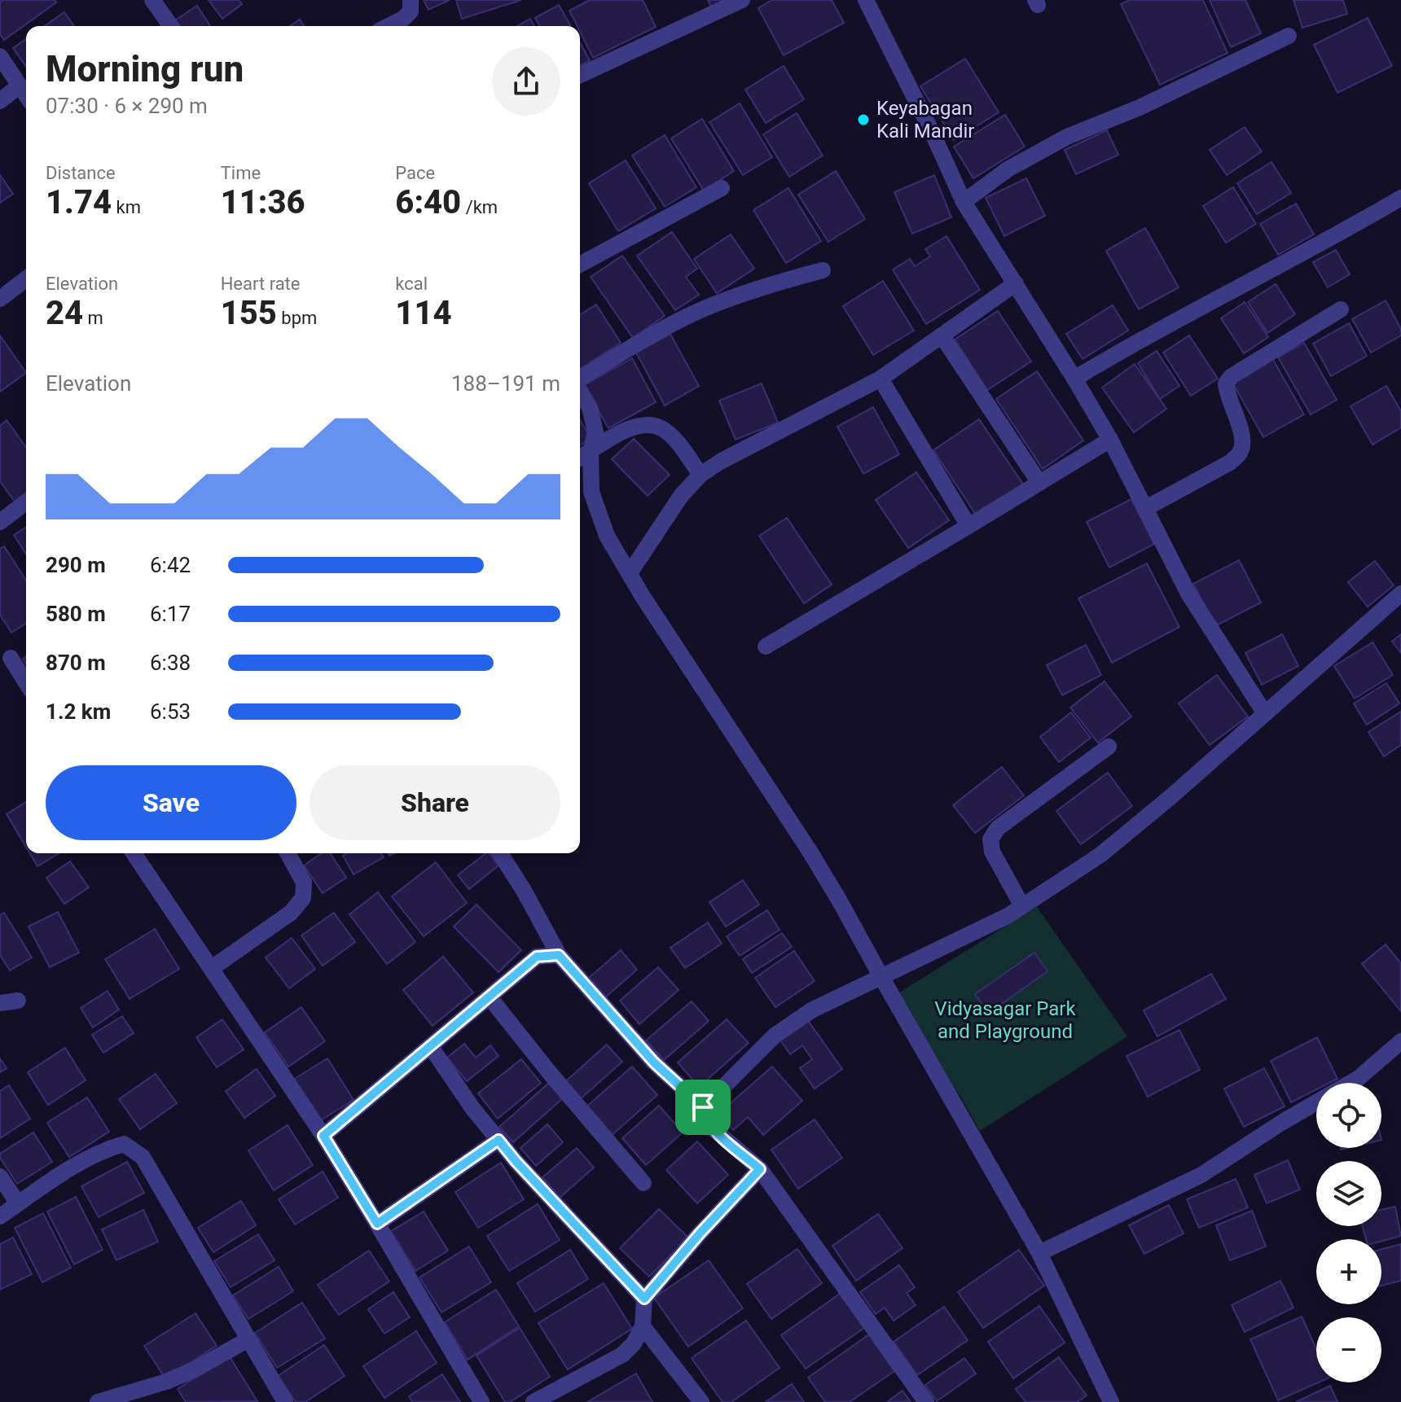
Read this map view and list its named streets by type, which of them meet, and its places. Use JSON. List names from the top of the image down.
{
  "parks": ["Vidyasagar Park and Playground"],
  "places": ["Keyabagan Kali Mandir"],
  "page": {
    "heading": ["Morning run", "07:30 · 6 × 290 m"],
    "stats": [
      ["Distance", "1.74 km"],
      ["Time", "11:36"],
      ["Pace", "6:40 /km"],
      ["Elevation", "24 m"],
      ["Heart rate", "155 bpm"],
      ["kcal", "114"]
    ],
    "chart": ["Elevation", "188–191 m"],
    "list": [
      {
        "name": "290 m",
        "note": "6:42"
      },
      {
        "name": "580 m",
        "note": "6:17"
      },
      {
        "name": "870 m",
        "note": "6:38"
      },
      {
        "name": "1.2 km",
        "note": "6:53"
      }
    ],
    "buttons": ["Save", "Share"],
    "map_buttons": ["+", "−"]
  }
}
